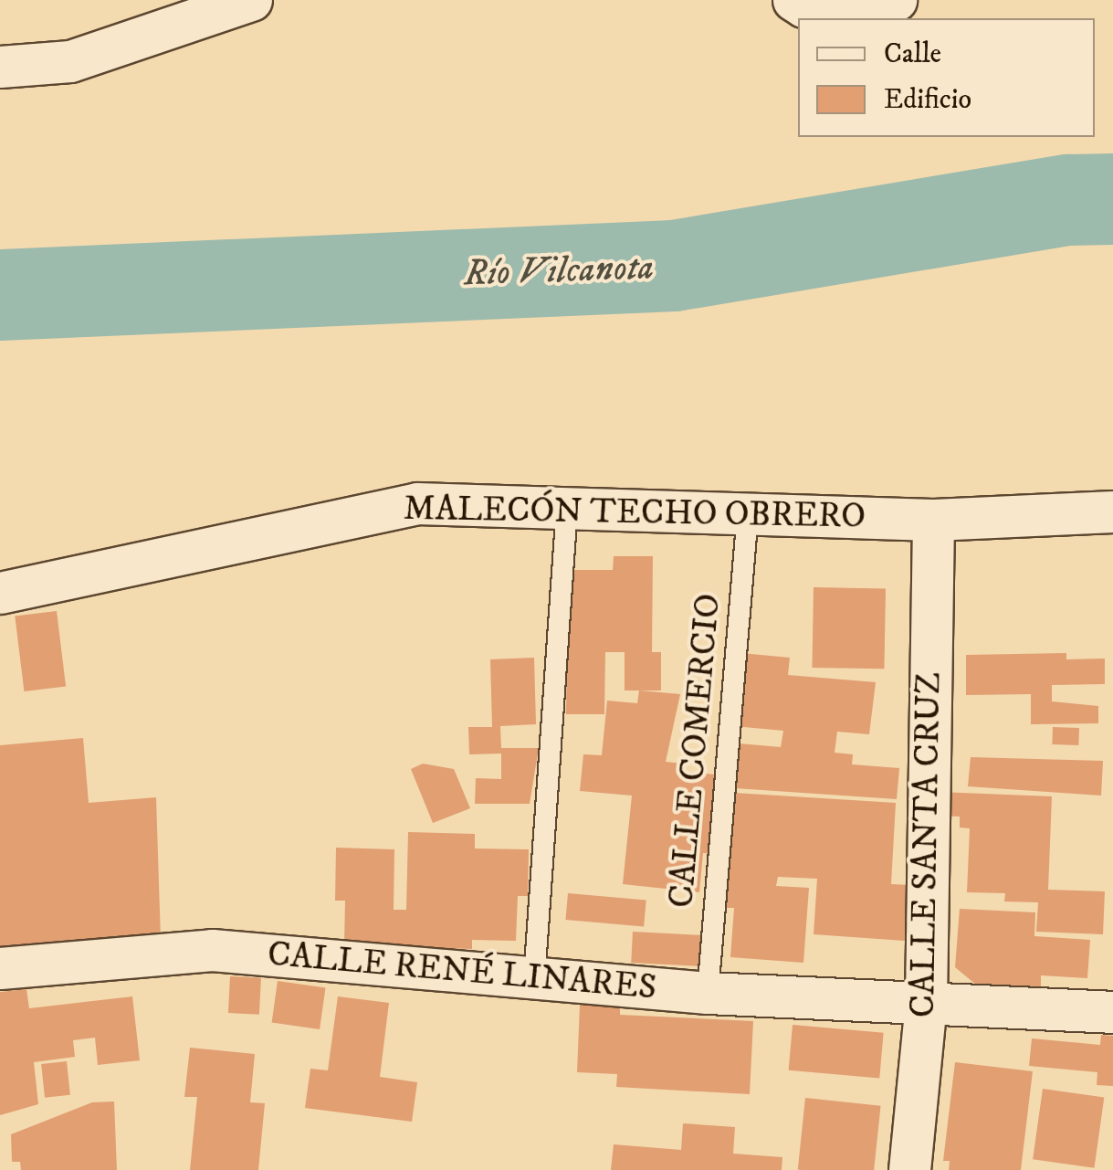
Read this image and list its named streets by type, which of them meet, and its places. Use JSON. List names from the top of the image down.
{
  "streets": {
    "street": ["MALECÓN TECHO OBRERO", "CALLE SANTA CRUZ", "CALLE RENÉ LINARES"],
    "lane": ["CALLE COMERCIO"]
  },
  "crossings": [
    ["MALECÓN TECHO OBRERO", "CALLE COMERCIO"],
    ["MALECÓN TECHO OBRERO", "CALLE SANTA CRUZ"],
    ["CALLE COMERCIO", "CALLE RENÉ LINARES"],
    ["CALLE SANTA CRUZ", "CALLE RENÉ LINARES"]
  ],
  "water": ["Río Vilcanota"],
  "legend": ["Calle", "Edificio"]
}
